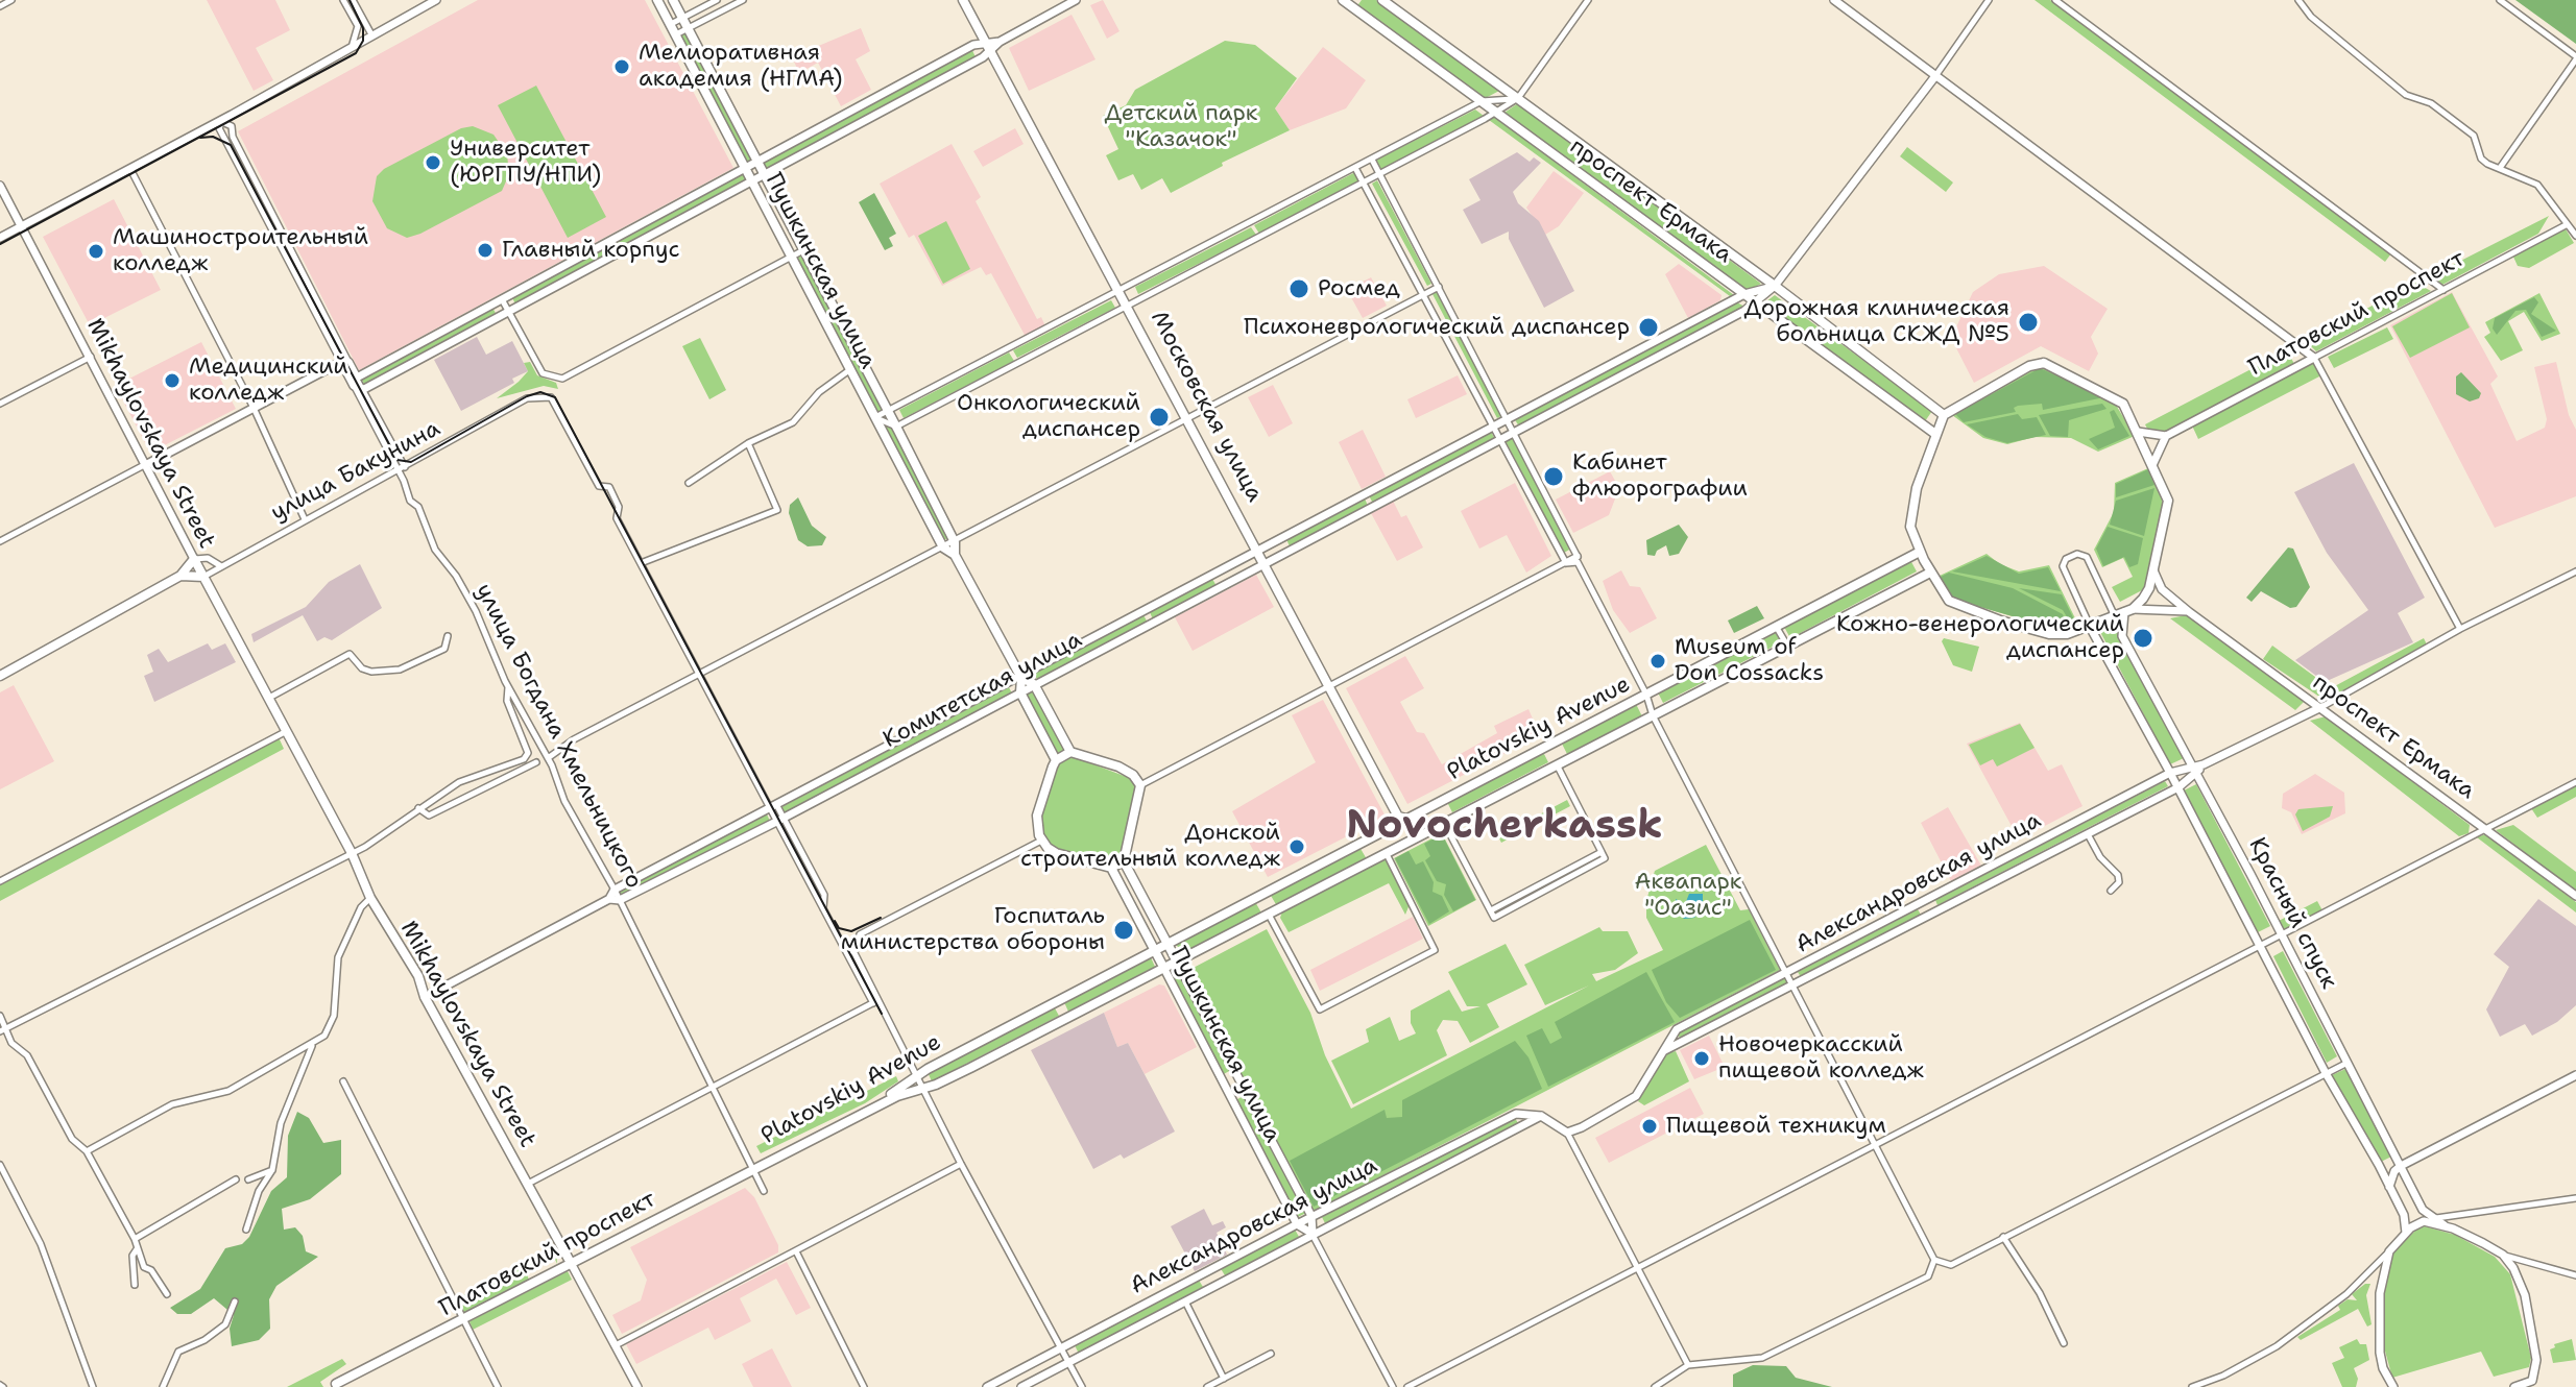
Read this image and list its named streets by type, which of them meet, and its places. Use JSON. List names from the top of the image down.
{
  "streets": {
    "main road": [
      "проспект Ермака",
      "Пушкинская улица",
      "Платовский проспект",
      "Московская улица",
      "Mikhaylovskaya Street",
      "Platovskiy Avenue"
    ],
    "street": [
      "улица Бакунина",
      "Комитетская улица",
      "улица Богдана Хмельницкого",
      "Александровская улица",
      "Красный спуск"
    ]
  },
  "crossings": [
    ["проспект Ермака", "Комитетская улица"],
    ["проспект Ермака", "Александровская улица"],
    ["Пушкинская улица", "Комитетская улица"],
    ["Пушкинская улица", "Platovskiy Avenue"],
    ["Пушкинская улица", "Александровская улица"],
    ["Платовский проспект", "Mikhaylovskaya Street"],
    ["Платовский проспект", "Platovskiy Avenue"],
    ["Платовский проспект", "улица Богдана Хмельницкого"],
    ["Московская улица", "Комитетская улица"],
    ["Московская улица", "Platovskiy Avenue"],
    ["Mikhaylovskaya Street", "улица Бакунина"],
    ["улица Бакунина", "улица Богдана Хмельницкого"],
    ["Комитетская улица", "улица Богдана Хмельницкого"],
    ["Platovskiy Avenue", "улица Богдана Хмельницкого"],
    ["Александровская улица", "Красный спуск"]
  ],
  "districts": ["Novocherkassk"],
  "parks": ["Детский парк \"Казачок\"", "Аквапарк \"Оазис\""],
  "places": [
    "Мелиоративная академия (НГМА)",
    "Университет (ЮРГПУ/НПИ)",
    "Главный корпус",
    "Машиностроительный колледж",
    "Росмед",
    "Дорожная клиническая больница СКЖД №5",
    "Психоневрологический диспансер",
    "Медицинский колледж",
    "Онкологический диспансер",
    "Кабинет флюорографии",
    "Кожно-венерологический диспансер",
    "Museum of Don Cossacks",
    "Донской строительный колледж",
    "Госпиталь министерства обороны",
    "Новочеркасский пищевой колледж",
    "Пищевой техникум"
  ]
}
